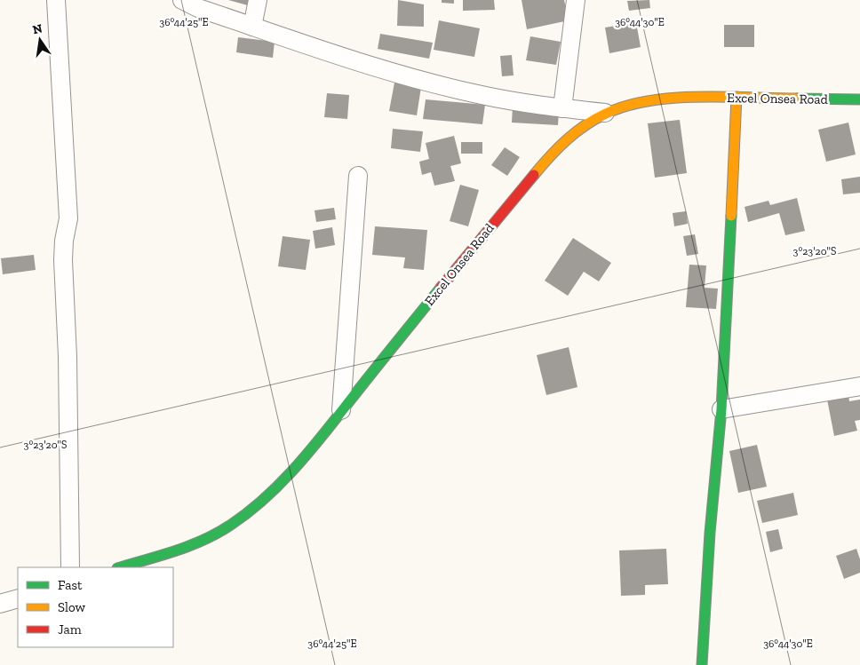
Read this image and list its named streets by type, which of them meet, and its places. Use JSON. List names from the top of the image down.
{
  "streets": {
    "street": ["Excel Onsea Road"]
  },
  "legend": ["Fast", "Slow", "Jam"],
  "north": "top",
  "coordinates": ["36°44'25\"E", "36°44'30\"E", "3°23'20\"S"]
}
